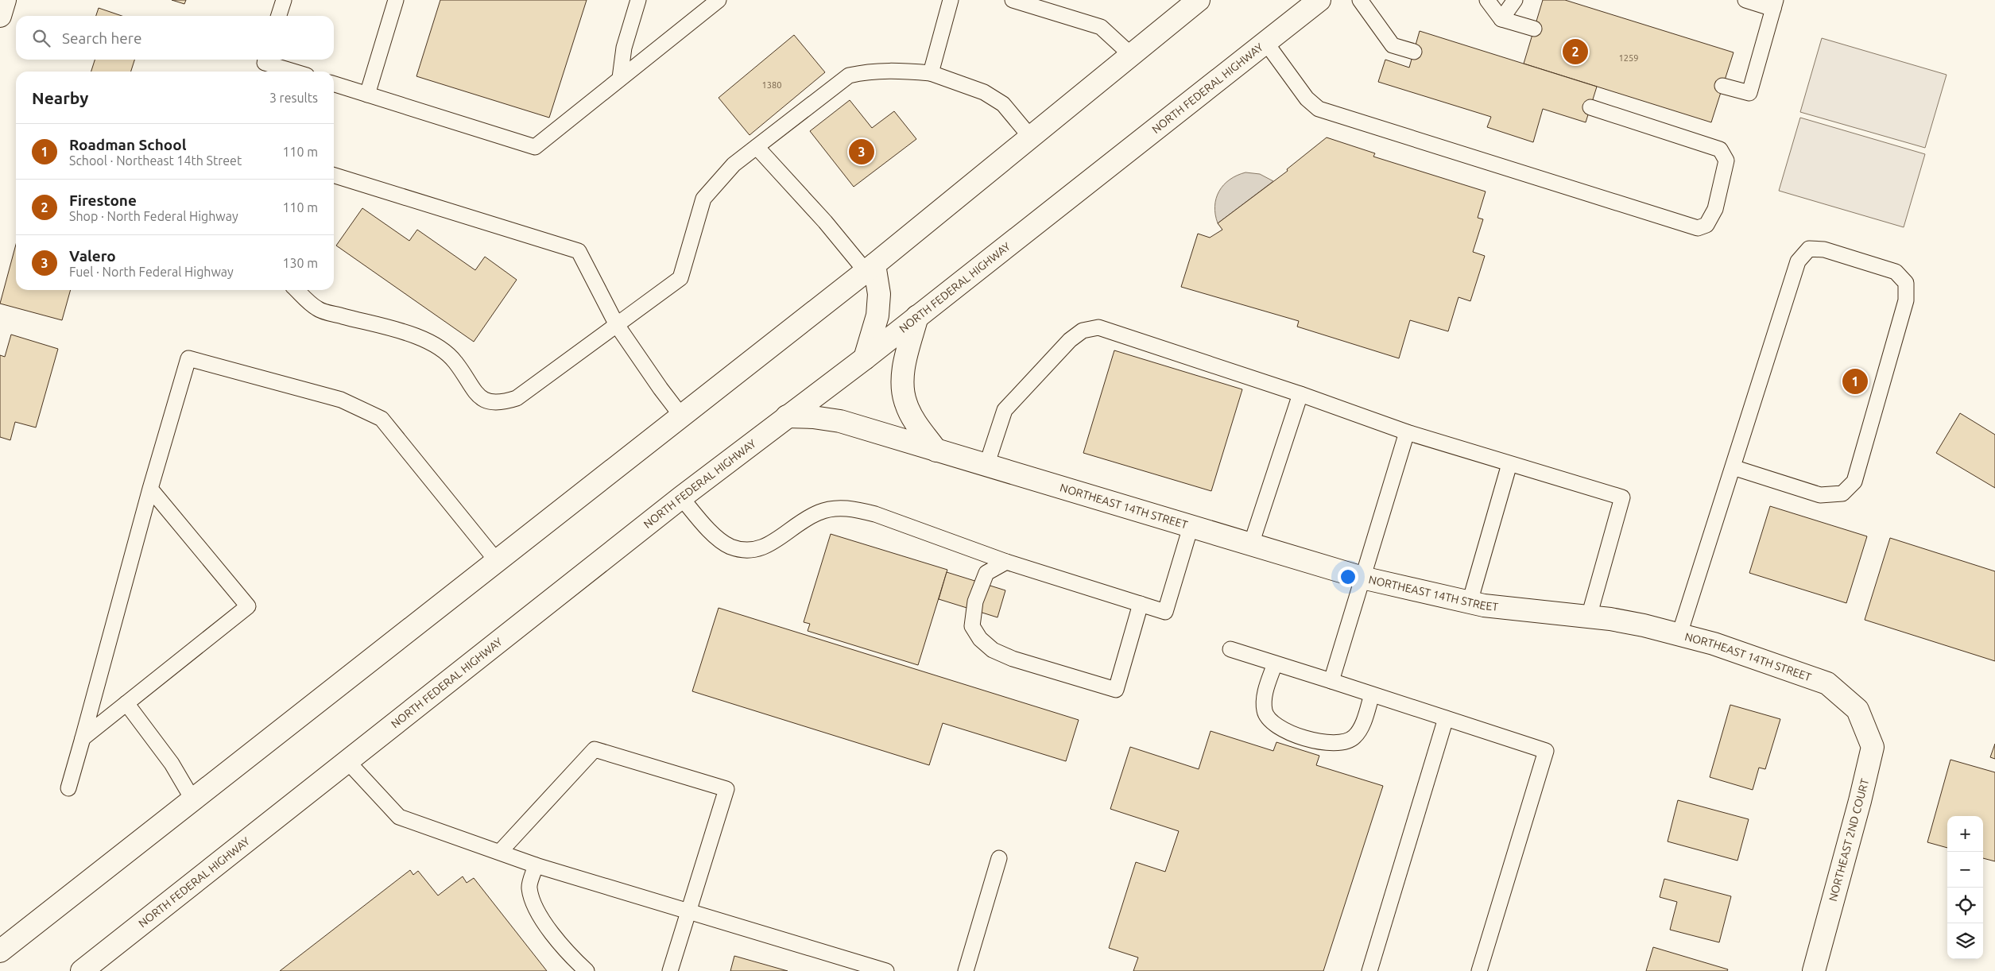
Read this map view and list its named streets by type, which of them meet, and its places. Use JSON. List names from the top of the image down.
{
  "streets": {
    "main road": ["NORTH FEDERAL HIGHWAY", "NORTHEAST 14TH STREET", "NORTHEAST 2ND COURT"]
  },
  "crossings": [
    ["NORTH FEDERAL HIGHWAY", "NORTHEAST 14TH STREET"],
    ["NORTHEAST 14TH STREET", "NORTHEAST 2ND COURT"]
  ],
  "house_numbers": ["1259", "1380"],
  "page": {
    "search": "Search here",
    "pins": ["2", "3", "1"],
    "heading": ["Nearby", "3 results"],
    "list": [
      {
        "mark": "1",
        "name": "Roadman School",
        "note": "School · Northeast 14th Street",
        "value": "110 m"
      },
      {
        "mark": "2",
        "name": "Firestone",
        "note": "Shop · North Federal Highway",
        "value": "110 m"
      },
      {
        "mark": "3",
        "name": "Valero",
        "note": "Fuel · North Federal Highway",
        "value": "130 m"
      }
    ],
    "map_buttons": ["+", "−"]
  }
}
